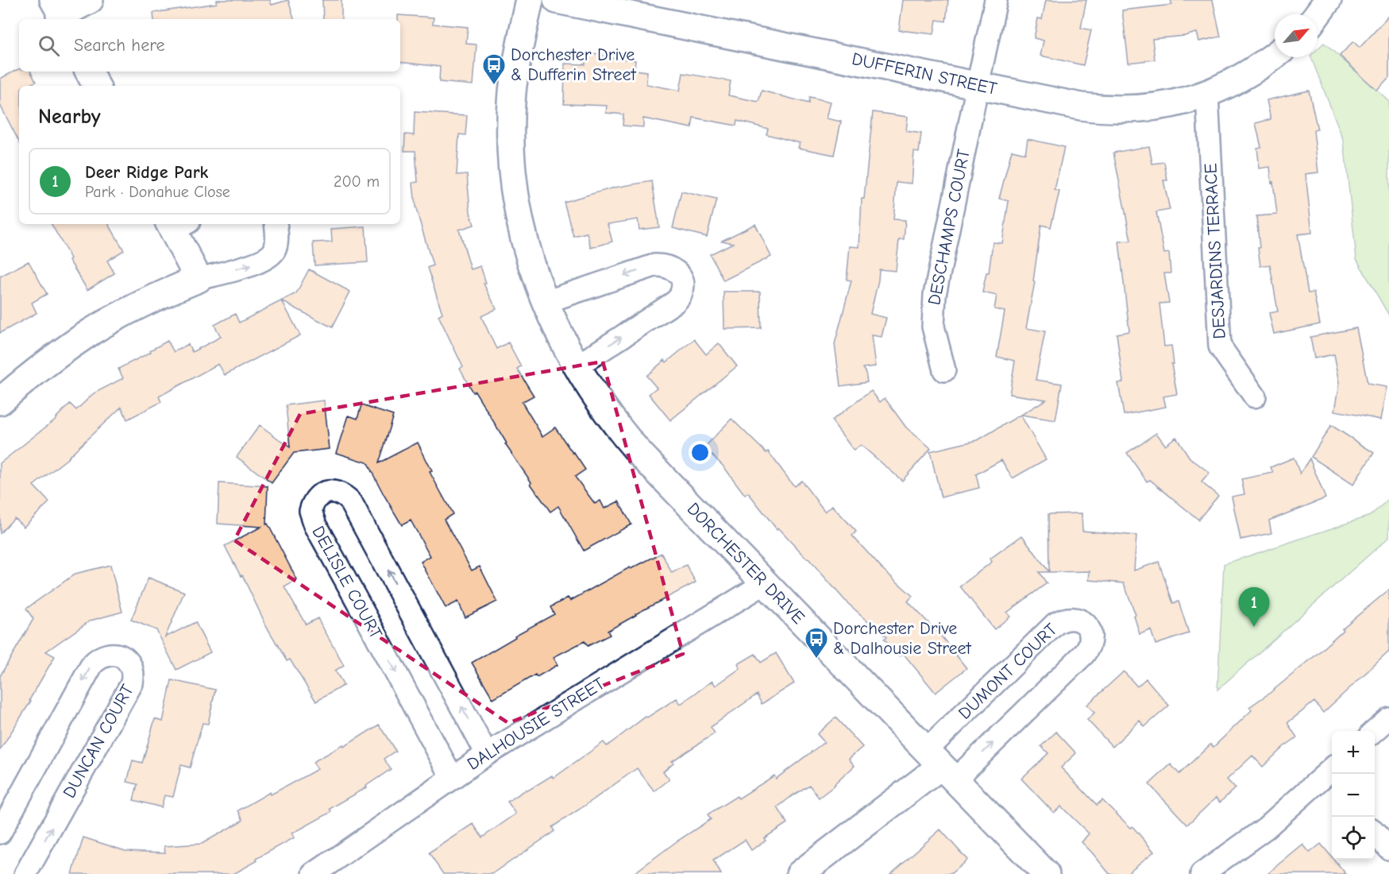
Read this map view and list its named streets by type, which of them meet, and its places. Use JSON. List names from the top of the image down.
{
  "streets": {
    "street": [
      "DUFFERIN STREET",
      "DESCHAMPS COURT",
      "DESJARDINS TERRACE",
      "DORCHESTER DRIVE",
      "DELISLE COURT",
      "DUMONT COURT",
      "DALHOUSIE STREET",
      "DUNCAN COURT"
    ]
  },
  "crossings": [
    ["DUFFERIN STREET", "DESCHAMPS COURT"],
    ["DUFFERIN STREET", "DESJARDINS TERRACE"],
    ["DORCHESTER DRIVE", "DUMONT COURT"],
    ["DORCHESTER DRIVE", "DALHOUSIE STREET"],
    ["DELISLE COURT", "DALHOUSIE STREET"]
  ],
  "places": {
    "bus stop": ["Dorchester Drive & Dufferin Street", "Dorchester Drive & Dalhousie Street"]
  },
  "north": "top right",
  "page": {
    "search": "Search here",
    "heading": "Nearby",
    "list": [
      {
        "mark": "1",
        "name": "Deer Ridge Park",
        "note": "Park · Donahue Close",
        "value": "200 m"
      }
    ],
    "pins": "1",
    "map_buttons": ["+", "−"]
  }
}
